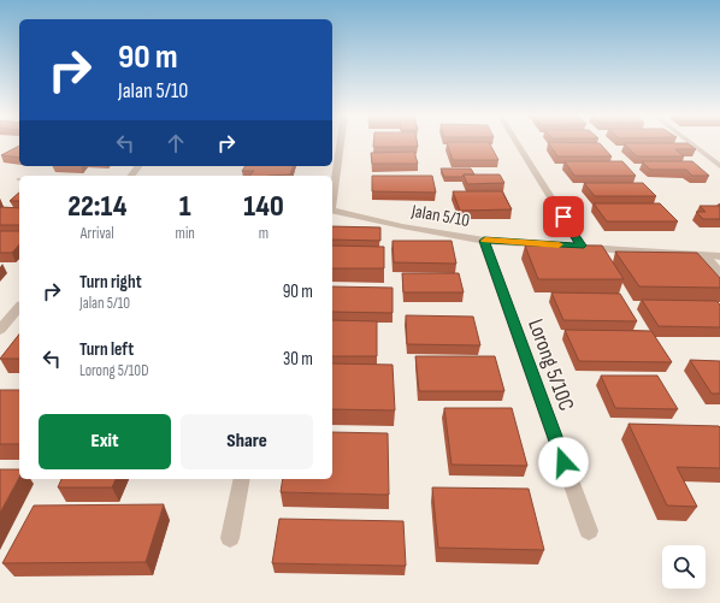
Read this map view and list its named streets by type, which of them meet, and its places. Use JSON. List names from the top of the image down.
{
  "streets": {
    "street": ["Jalan 5/10", "Lorong 5/10C"]
  },
  "crossings": [
    ["Jalan 5/10", "Lorong 5/10C"]
  ],
  "page": {
    "turn": ["90 m", "Jalan 5/10"],
    "eta": [
      "22:14",
      "Arrival",
      "1",
      "min",
      "140",
      "m"
    ],
    "list": [
      {
        "name": "Turn right",
        "note": "Jalan 5/10",
        "value": "90 m"
      },
      {
        "name": "Turn left",
        "note": "Lorong 5/10D",
        "value": "30 m"
      }
    ],
    "buttons": ["Exit", "Share"]
  }
}
